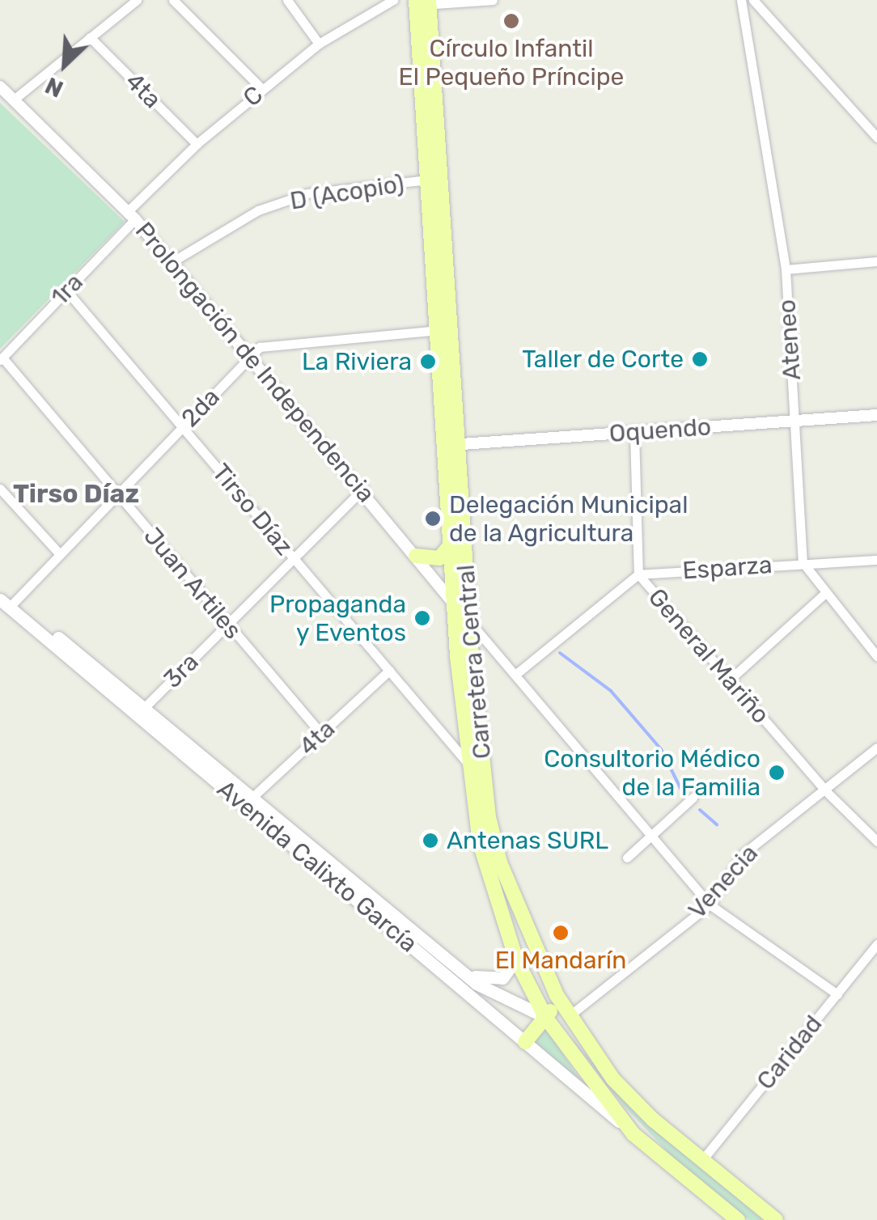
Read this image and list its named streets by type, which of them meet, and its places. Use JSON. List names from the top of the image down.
{
  "streets": {
    "main road": ["Carretera Central", "Avenida Calixto García"],
    "street": [
      "4ta",
      "C",
      "D (Acopio)",
      "1ra",
      "Ateneo",
      "Prolongación de Independencia",
      "2da",
      "Oquendo",
      "Tirso Díaz",
      "Esparza",
      "Juan Artiles",
      "General Mariño",
      "3ra",
      "Venecia",
      "Caridad"
    ]
  },
  "crossings": [
    ["4ta", "C"],
    ["4ta", "Tirso Díaz"],
    ["4ta", "Juan Artiles"],
    ["4ta", "Avenida Calixto García"],
    ["C", "1ra"],
    ["C", "Prolongación de Independencia"],
    ["D (Acopio)", "Prolongación de Independencia"],
    ["D (Acopio)", "Carretera Central"],
    ["1ra", "Prolongación de Independencia"],
    ["1ra", "Tirso Díaz"],
    ["1ra", "Juan Artiles"],
    ["Ateneo", "Oquendo"],
    ["Ateneo", "Esparza"],
    ["Prolongación de Independencia", "2da"],
    ["Prolongación de Independencia", "Carretera Central"],
    ["Prolongación de Independencia", "3ra"],
    ["Prolongación de Independencia", "Venecia"],
    ["Prolongación de Independencia", "Caridad"],
    ["2da", "Tirso Díaz"],
    ["2da", "Juan Artiles"],
    ["2da", "Carretera Central"],
    ["2da", "Avenida Calixto García"],
    ["Oquendo", "General Mariño"],
    ["Oquendo", "Carretera Central"],
    ["Tirso Díaz", "Carretera Central"],
    ["Tirso Díaz", "3ra"],
    ["Esparza", "General Mariño"],
    ["Juan Artiles", "3ra"],
    ["General Mariño", "Venecia"],
    ["Carretera Central", "Avenida Calixto García"],
    ["Carretera Central", "Venecia"],
    ["Carretera Central", "Caridad"],
    ["3ra", "Avenida Calixto García"]
  ],
  "districts": ["Tirso Díaz"],
  "places": [
    "Círculo Infantil El Pequeño Príncipe",
    "Taller de Corte",
    "La Riviera",
    "Delegación Municipal de la Agricultura",
    "Propaganda y Eventos",
    "Consultorio Médico de la Familia",
    "Antenas SURL",
    "El Mandarín"
  ],
  "north": "bottom left"
}
